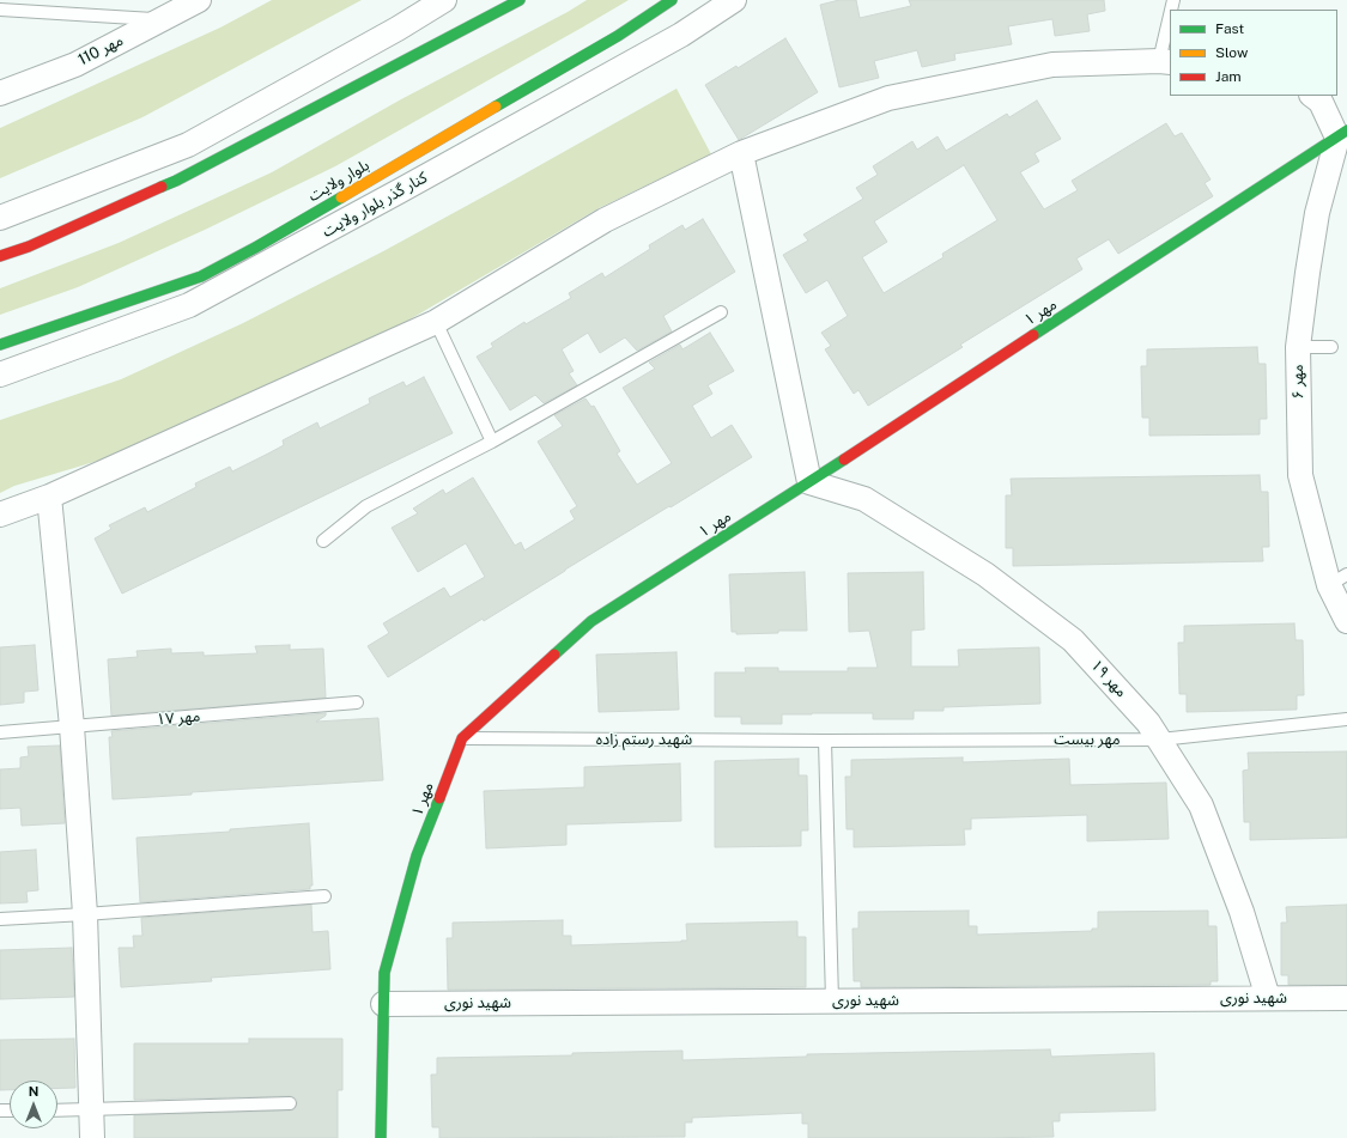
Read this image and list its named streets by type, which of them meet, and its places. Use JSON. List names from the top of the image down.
{
  "streets": {
    "street": [
      "مهر 110",
      "بلوار ولایت",
      "کنار گذر بلوار ولایت",
      "مهر ۱",
      "مهر ۶",
      "مهر ۱۹",
      "شهید نوری"
    ],
    "lane": ["مهر ۱۷", "شهید رستم زاده", "مهر بیست"]
  },
  "crossings": [
    ["مهر ۱", "مهر ۶"],
    ["مهر ۱", "مهر ۱۹"],
    ["مهر ۱", "شهید رستم زاده"],
    ["مهر ۱", "شهید نوری"],
    ["مهر ۱۹", "مهر بیست"],
    ["مهر ۱۹", "شهید نوری"],
    ["شهید رستم زاده", "مهر بیست"]
  ],
  "legend": ["Fast", "Slow", "Jam"],
  "north": "top"
}
